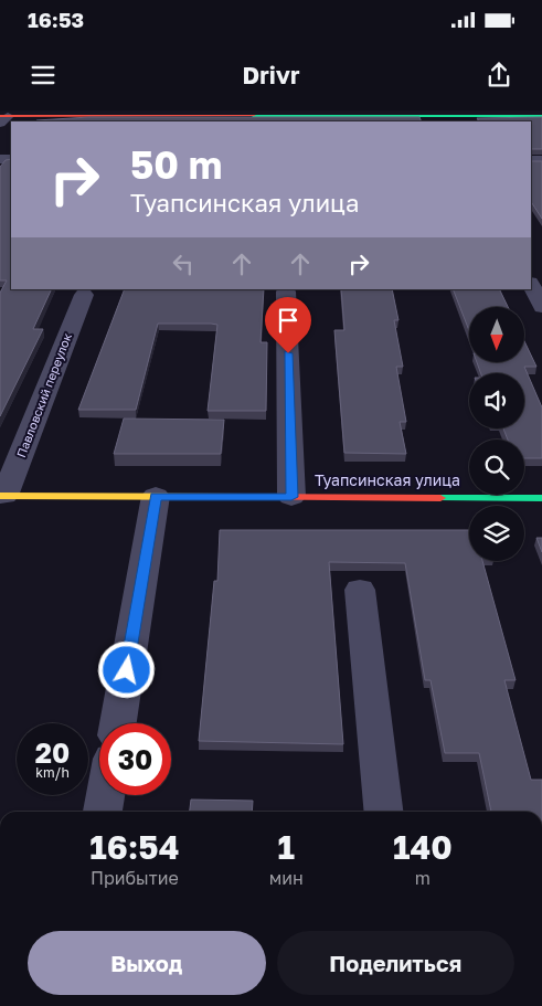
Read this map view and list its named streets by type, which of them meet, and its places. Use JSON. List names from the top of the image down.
{
  "streets": {
    "street": ["Павловский переулок", "Туапсинская улица"]
  },
  "crossings": [
    ["Павловский переулок", "Туапсинская улица"]
  ],
  "north": "bottom",
  "page": {
    "status": "16:53",
    "header": "Drivr",
    "turn": ["50 m", "Туапсинская улица"],
    "speed": "20 km/h",
    "limit": "30",
    "eta": [
      "16:54",
      "Прибытие",
      "1",
      "мин",
      "140",
      "m"
    ],
    "buttons": ["Выход", "Поделиться"]
  }
}
